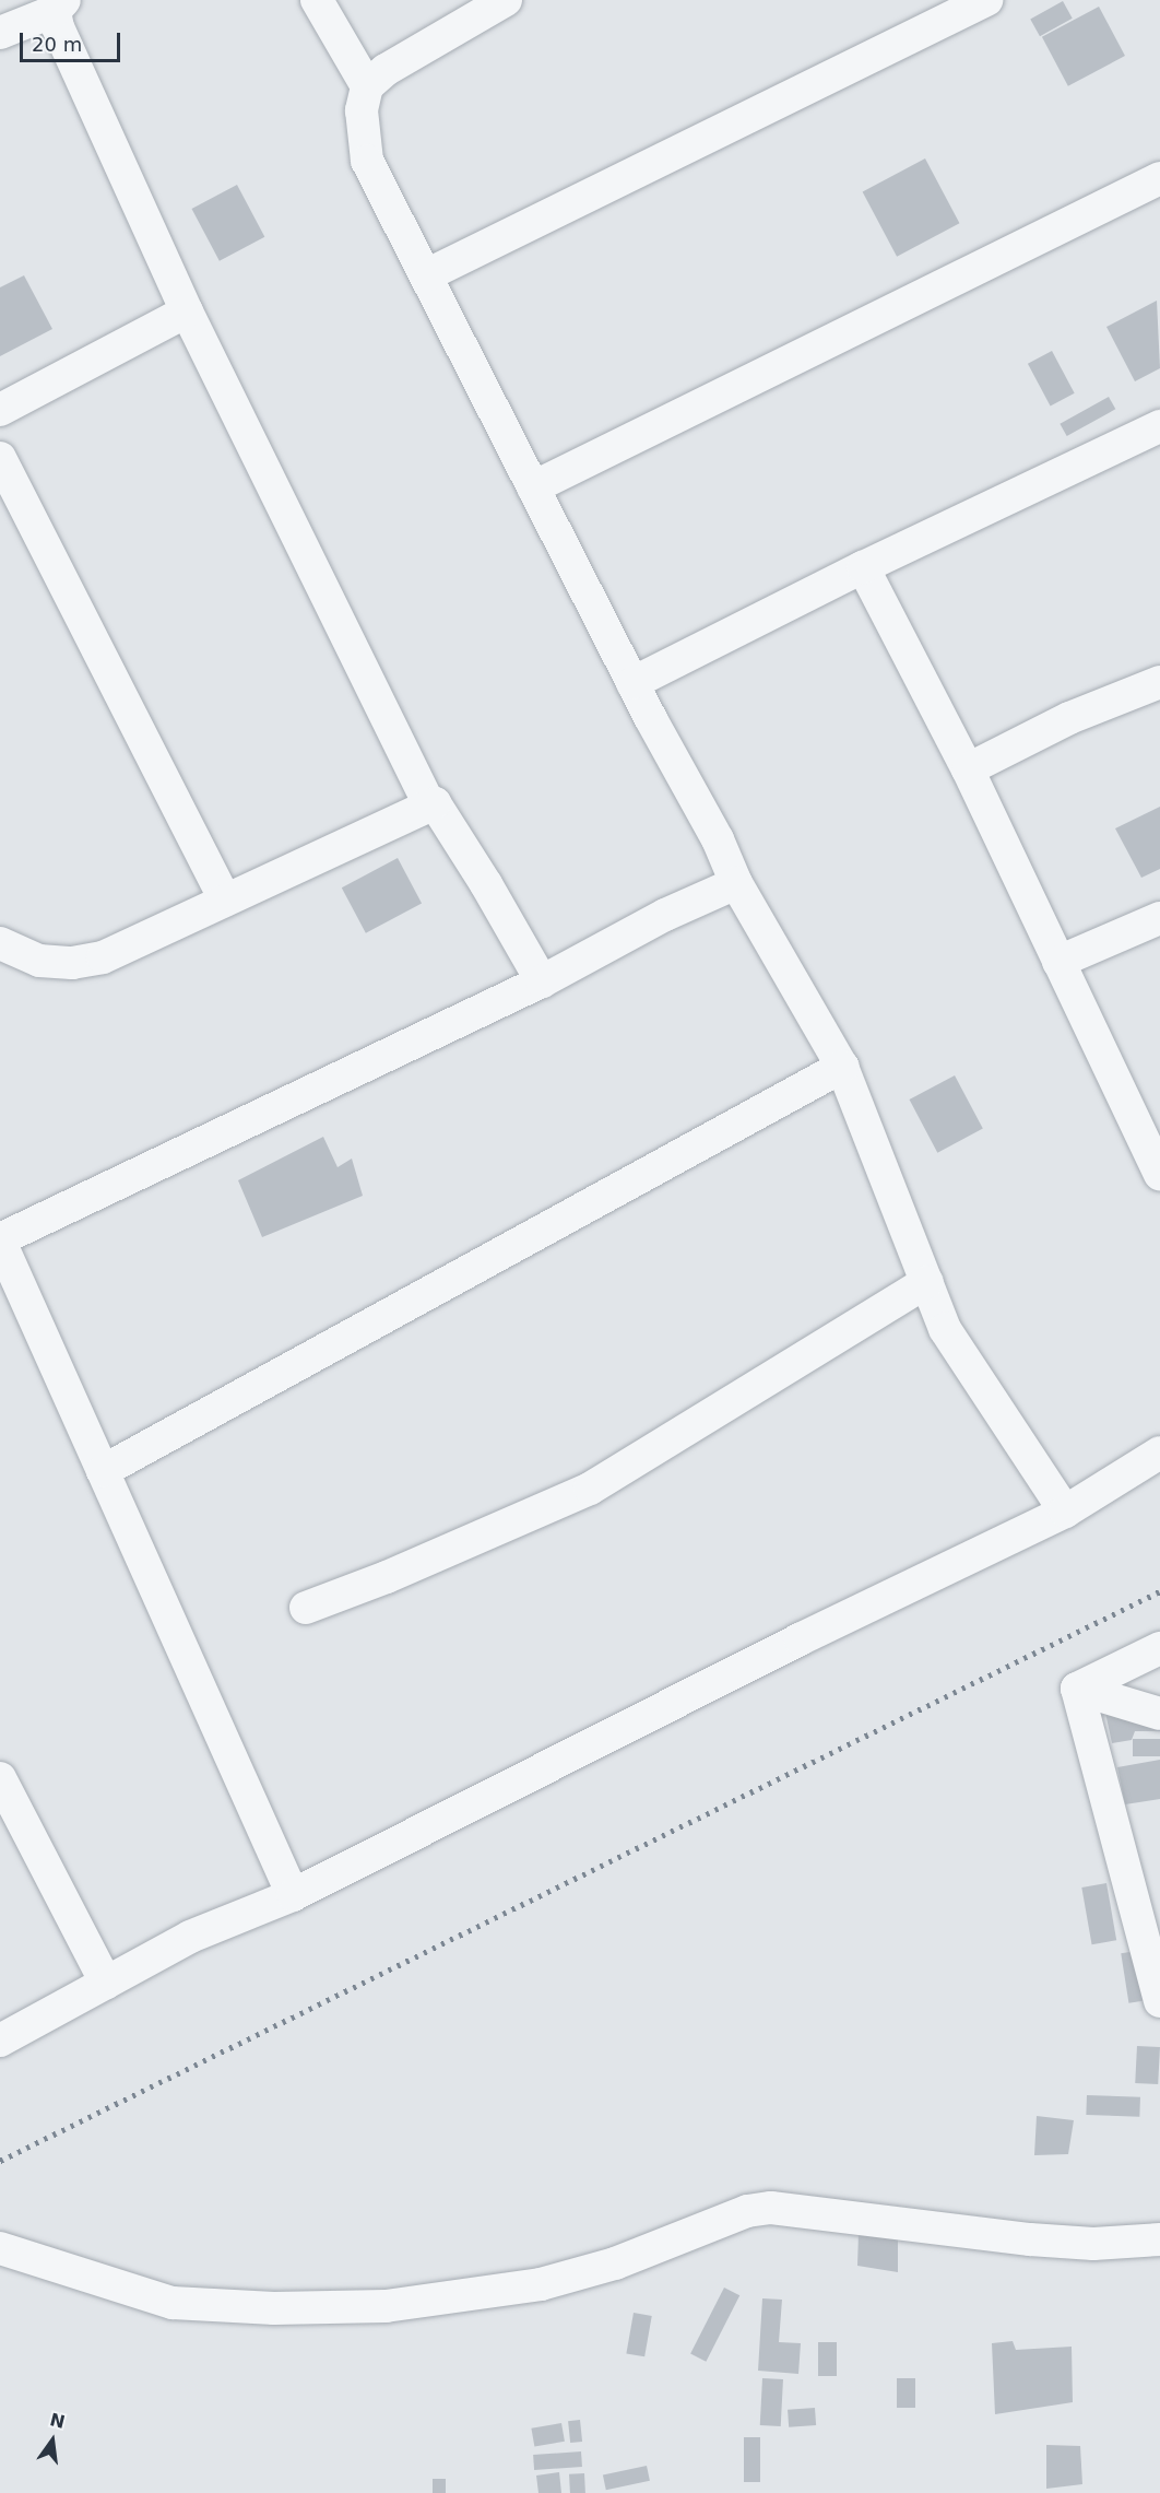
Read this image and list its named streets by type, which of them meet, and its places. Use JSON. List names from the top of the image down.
{
  "scale_bar": "20 m",
  "north": "top"
}
